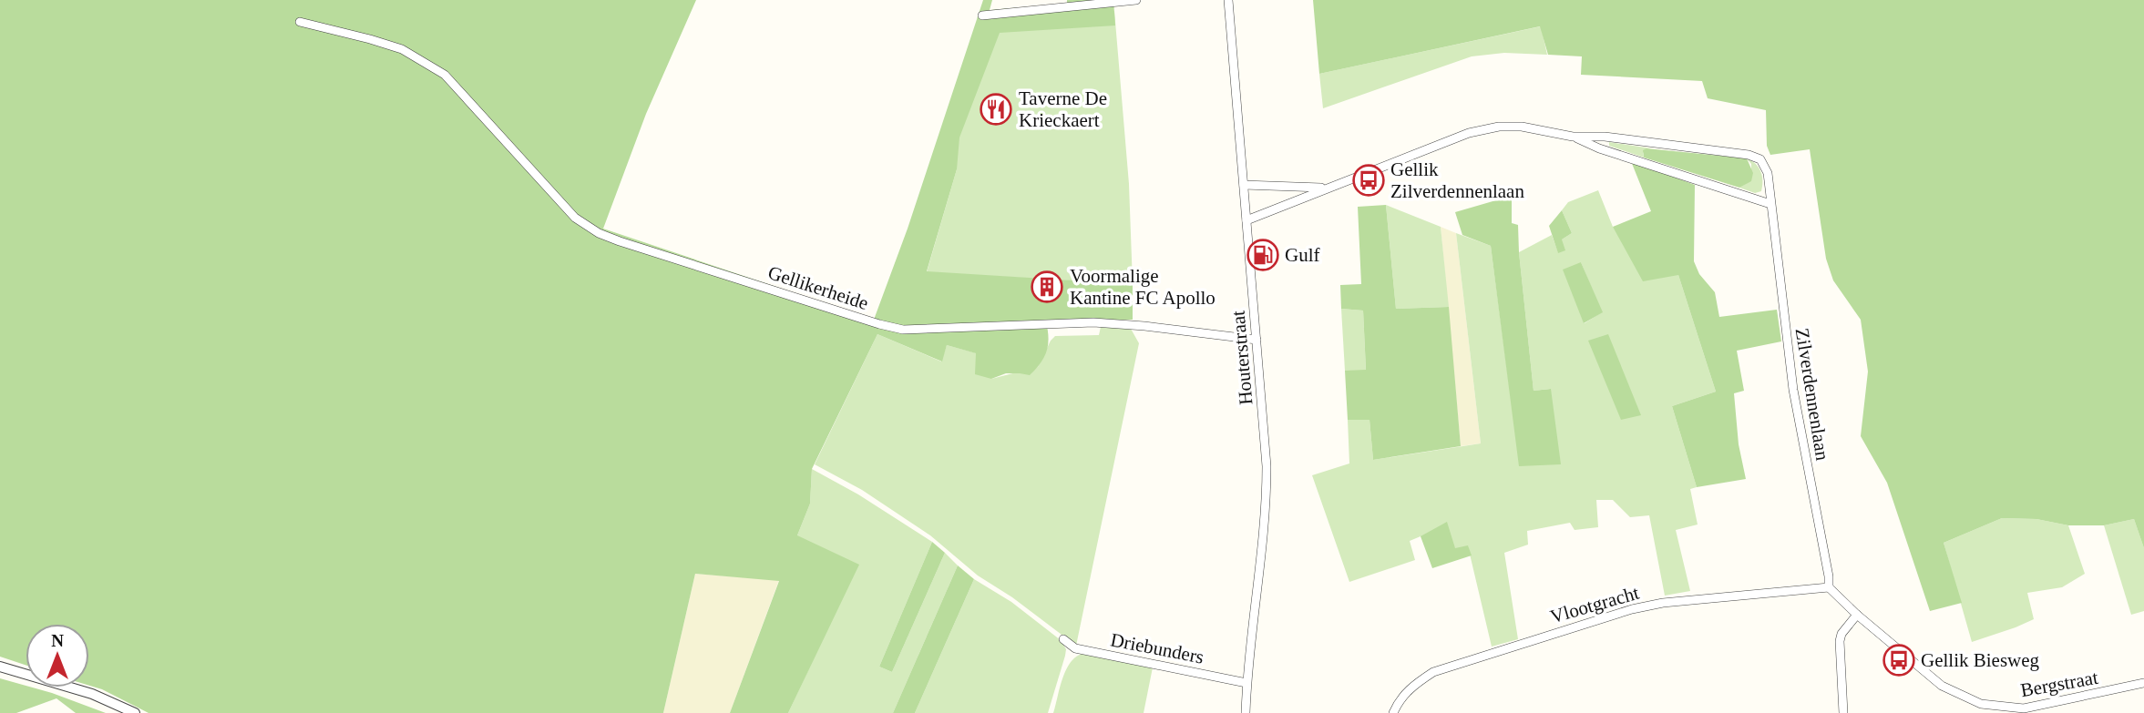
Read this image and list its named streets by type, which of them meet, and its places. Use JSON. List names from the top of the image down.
{
  "streets": {
    "street": [
      "Gellikerheide",
      "Houterstraat",
      "Zilverdennenlaan",
      "Vlootgracht",
      "Driebunders",
      "Bergstraat"
    ]
  },
  "crossings": [
    ["Gellikerheide", "Houterstraat"],
    ["Houterstraat", "Zilverdennenlaan"],
    ["Houterstraat", "Driebunders"],
    ["Zilverdennenlaan", "Vlootgracht"],
    ["Zilverdennenlaan", "Bergstraat"],
    ["Vlootgracht", "Bergstraat"]
  ],
  "places": {
    "restaurant": ["Taverne De Krieckaert"],
    "bus stop": ["Gellik Zilverdennenlaan", "Gellik Biesweg"],
    "fuel station": ["Gulf"],
    "building": ["Voormalige Kantine FC Apollo"]
  },
  "north": "top"
}
